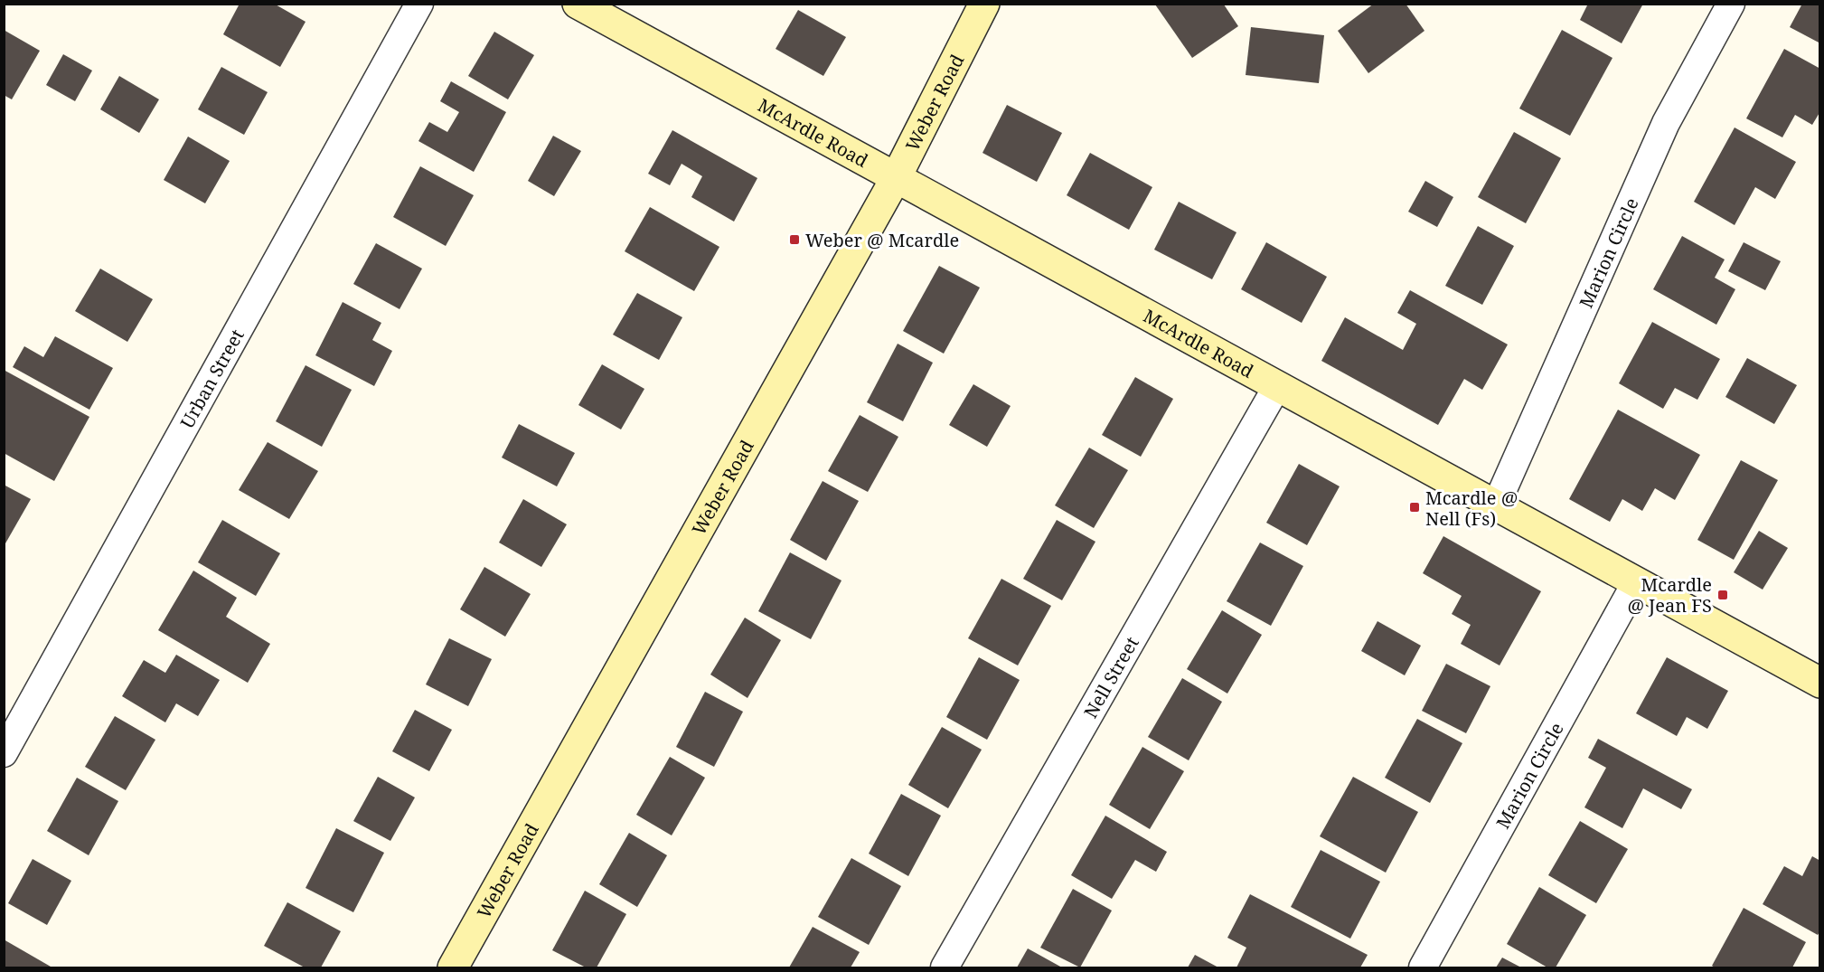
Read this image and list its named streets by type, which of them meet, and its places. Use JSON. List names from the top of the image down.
{
  "streets": {
    "main road": ["Weber Road", "McArdle Road"],
    "street": ["Marion Circle", "Urban Street", "Nell Street"]
  },
  "crossings": [
    ["Weber Road", "McArdle Road"],
    ["McArdle Road", "Marion Circle"],
    ["McArdle Road", "Nell Street"]
  ],
  "places": {
    "transit": ["Weber @ Mcardle", "Mcardle @ Nell (Fs)", "Mcardle @ Jean FS"]
  }
}
